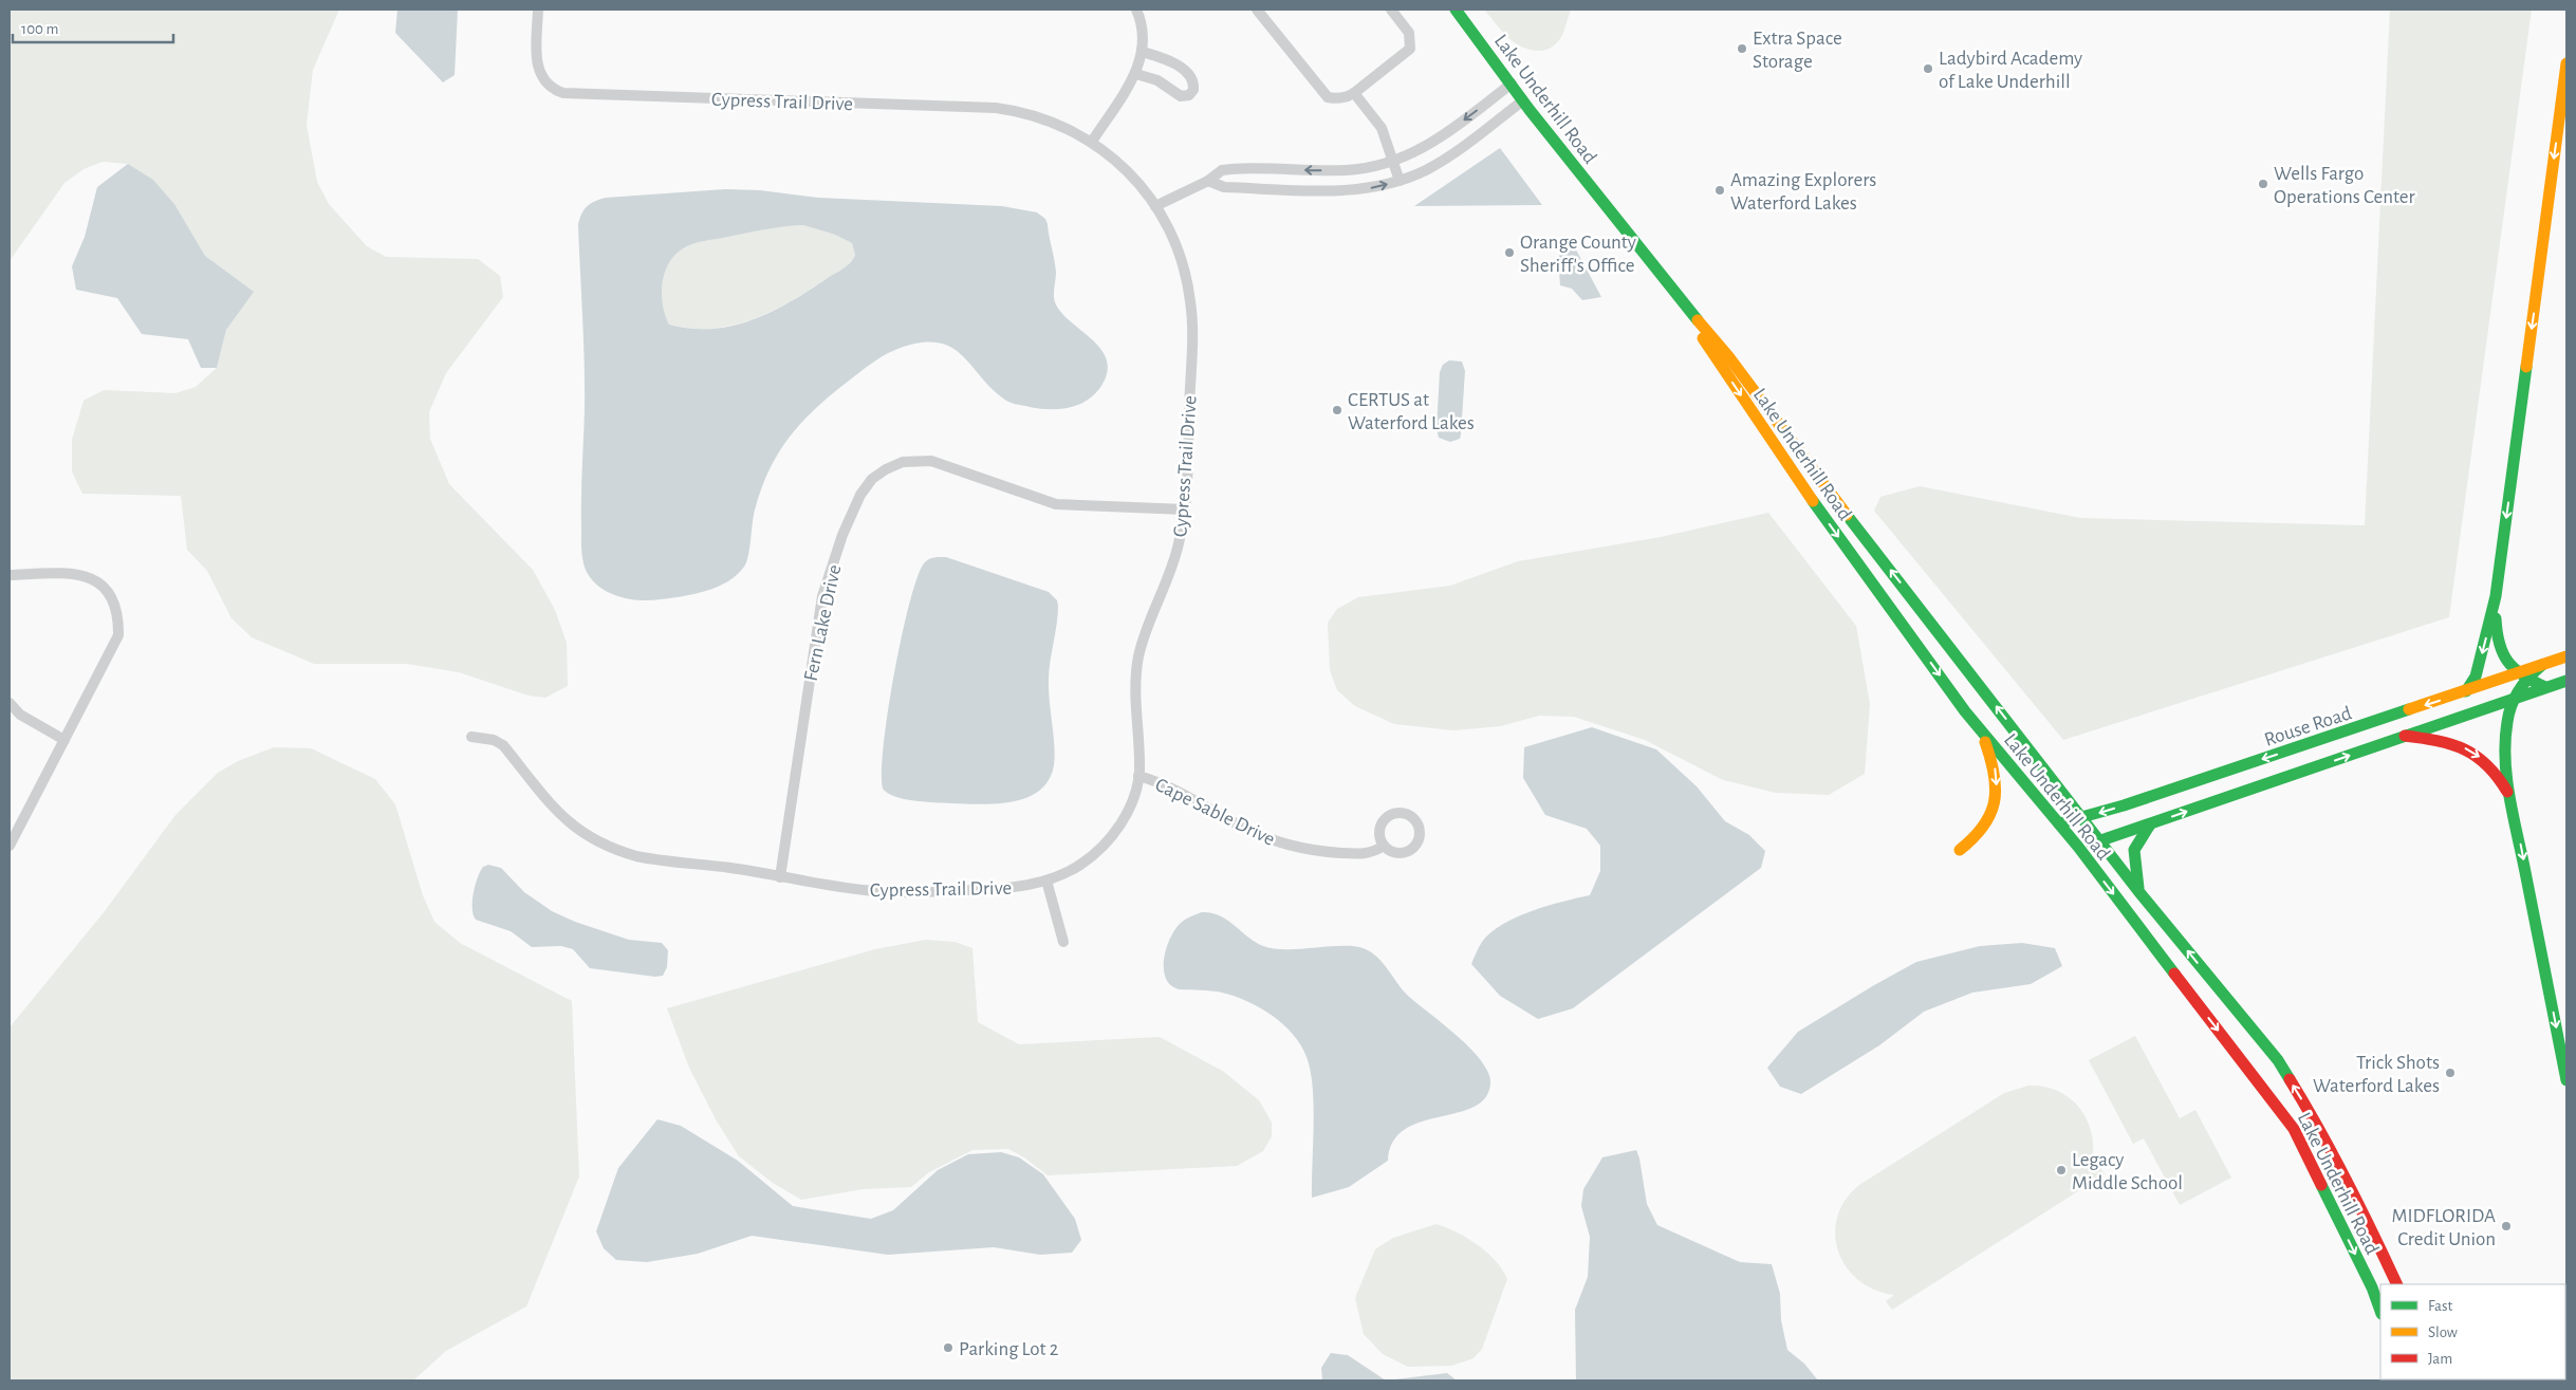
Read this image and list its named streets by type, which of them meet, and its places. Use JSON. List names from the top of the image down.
{
  "streets": {
    "main road": ["Lake Underhill Road", "Rouse Road"],
    "street": ["Cypress Trail Drive", "Fern Lake Drive", "Cape Sable Drive"]
  },
  "crossings": [
    ["Lake Underhill Road", "Rouse Road"],
    ["Cypress Trail Drive", "Fern Lake Drive"],
    ["Cypress Trail Drive", "Cape Sable Drive"]
  ],
  "places": [
    "Extra Space Storage",
    "Ladybird Academy of Lake Underhill",
    "Wells Fargo Operations Center",
    "Amazing Explorers Waterford Lakes",
    "Orange County Sheriff's Office",
    "CERTUS at Waterford Lakes",
    "Trick Shots Waterford Lakes",
    "Legacy Middle School",
    "MIDFLORIDA Credit Union",
    "Parking Lot 2"
  ],
  "legend": ["Fast", "Slow", "Jam"],
  "scale_bar": "100 m"
}
